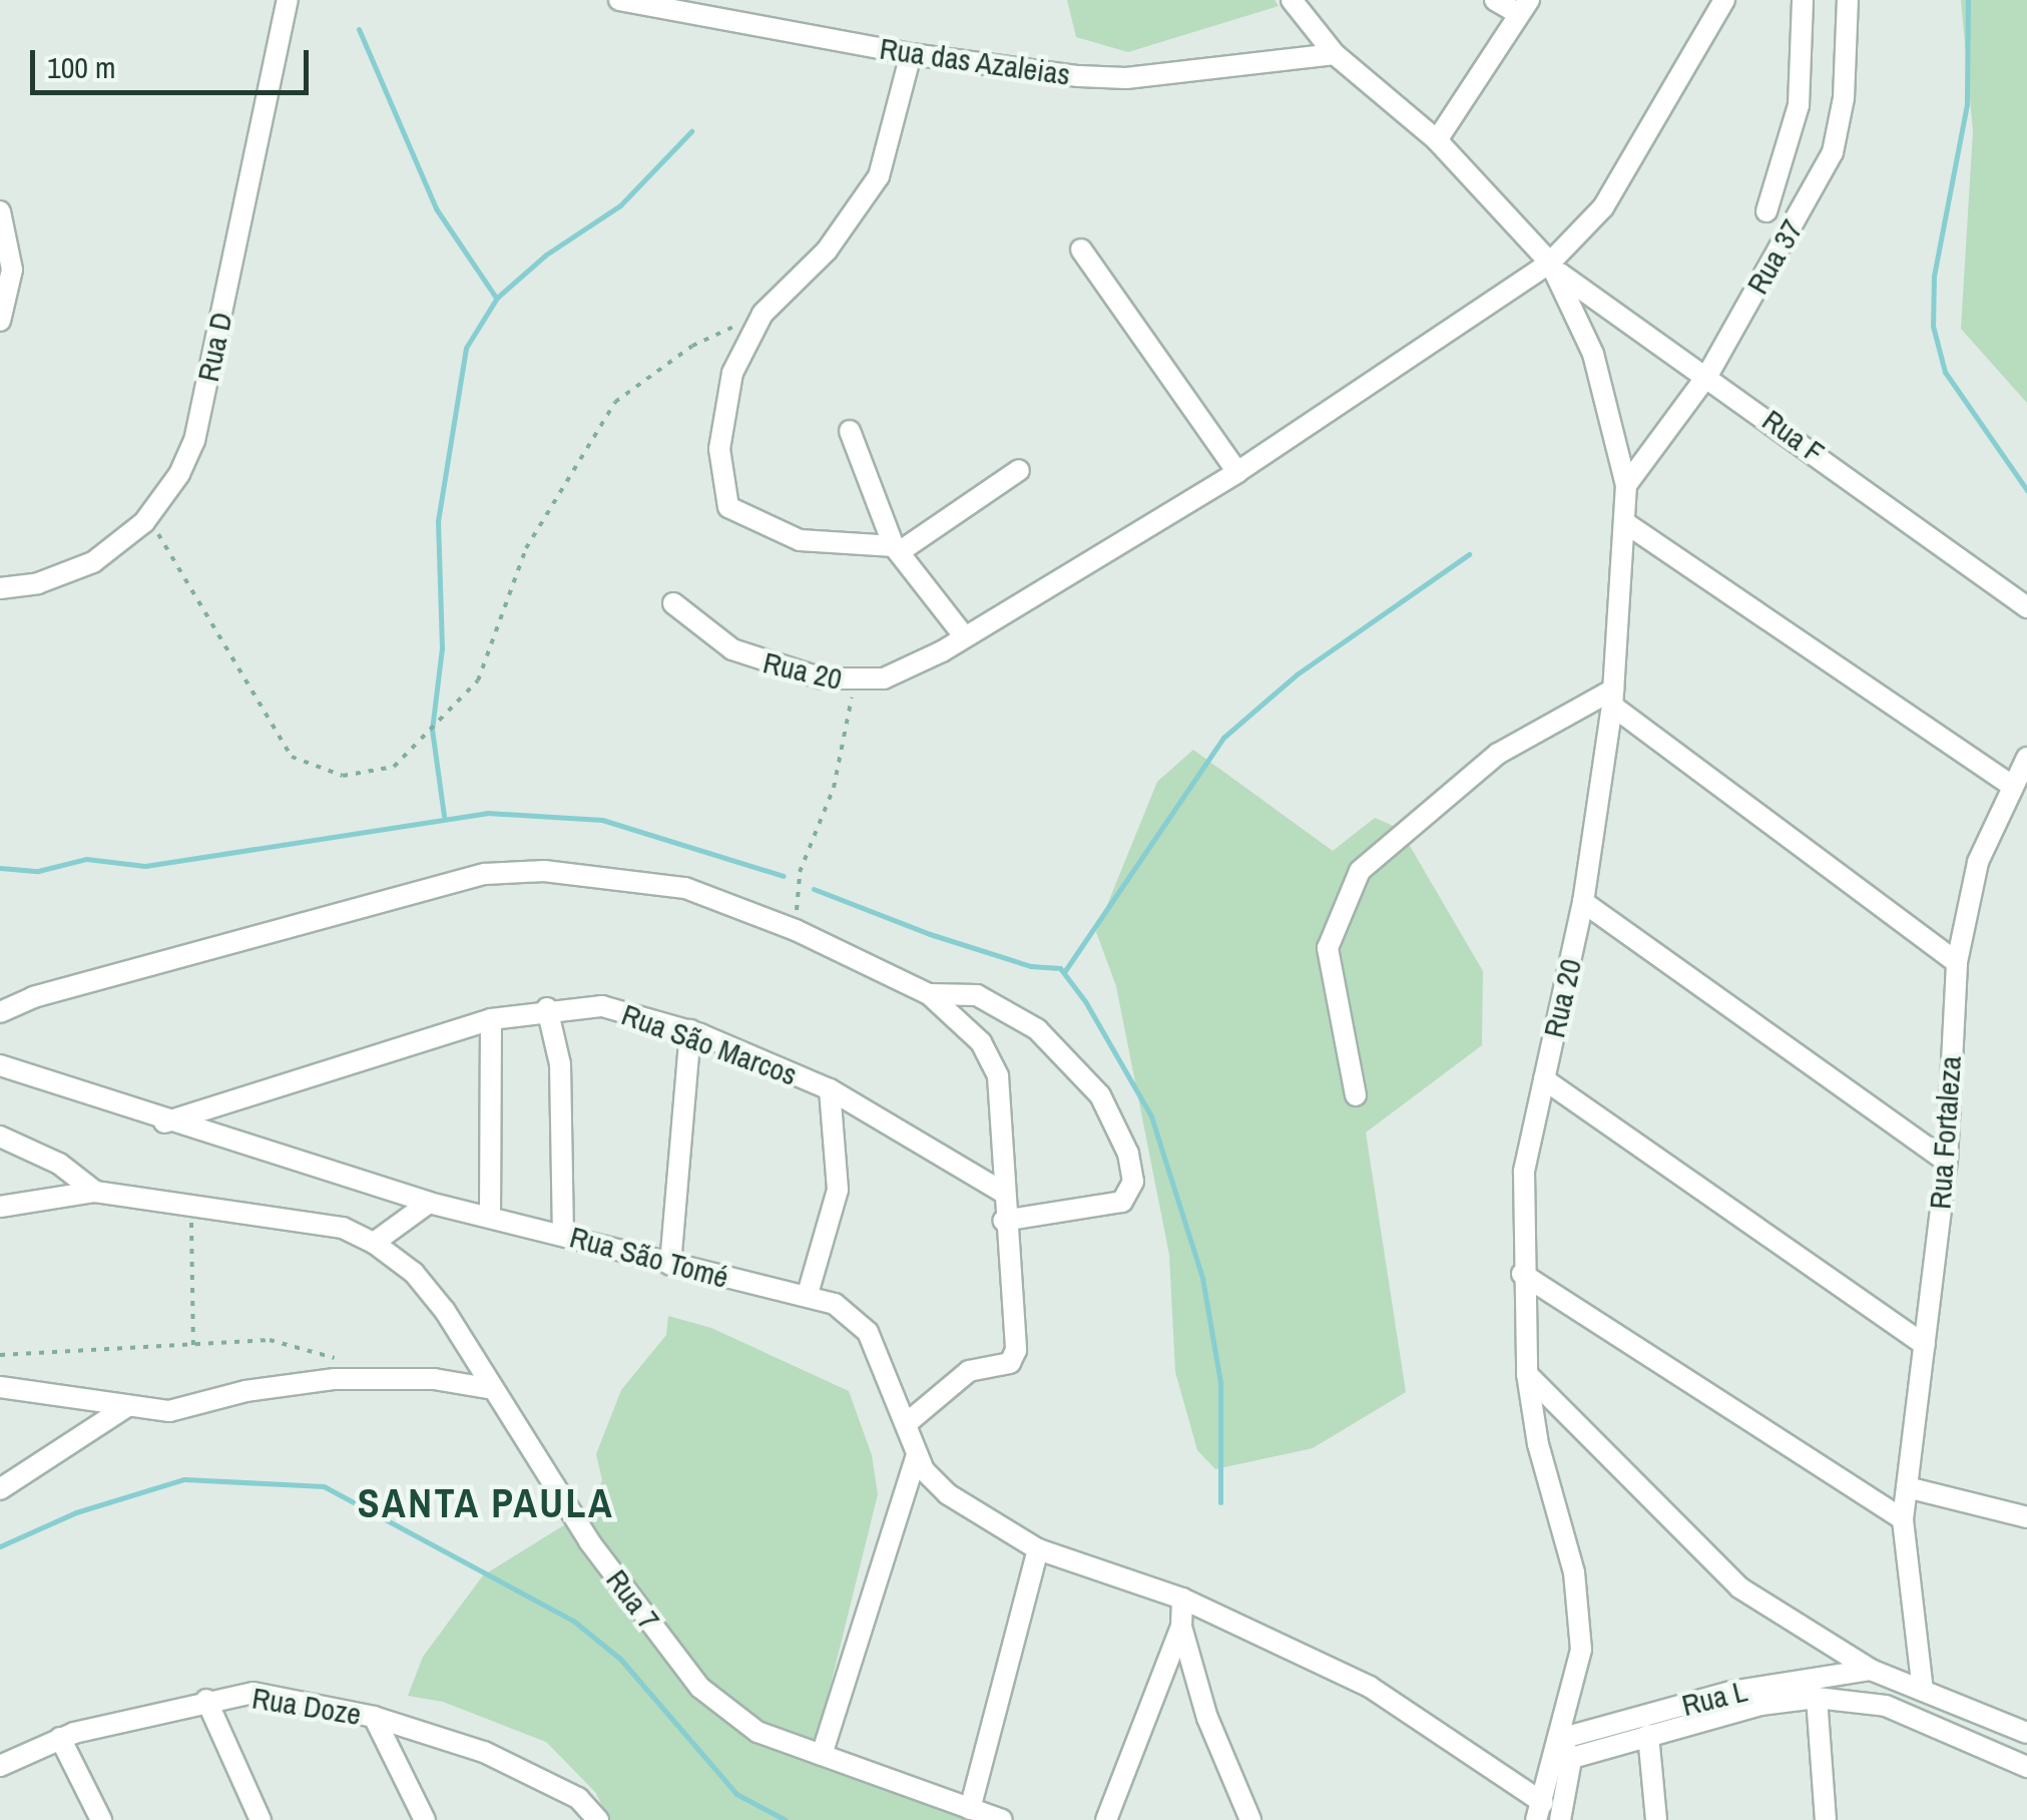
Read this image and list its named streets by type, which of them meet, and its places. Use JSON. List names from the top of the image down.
{
  "streets": {
    "street": [
      "Rua das Azaleias",
      "Rua 37",
      "Rua D",
      "Rua F",
      "Rua 20",
      "Rua São Marcos",
      "Rua Fortaleza",
      "Rua São Tomé",
      "Rua 7",
      "Rua L",
      "Rua Doze"
    ]
  },
  "crossings": [
    ["Rua das Azaleias", "Rua 20"],
    ["Rua 37", "Rua F"],
    ["Rua 37", "Rua 20"],
    ["Rua F", "Rua 20"],
    ["Rua 20", "Rua São Tomé"],
    ["Rua 20", "Rua L"],
    ["Rua São Marcos", "Rua São Tomé"]
  ],
  "districts": ["SANTA PAULA"],
  "scale_bar": "100 m"
}
